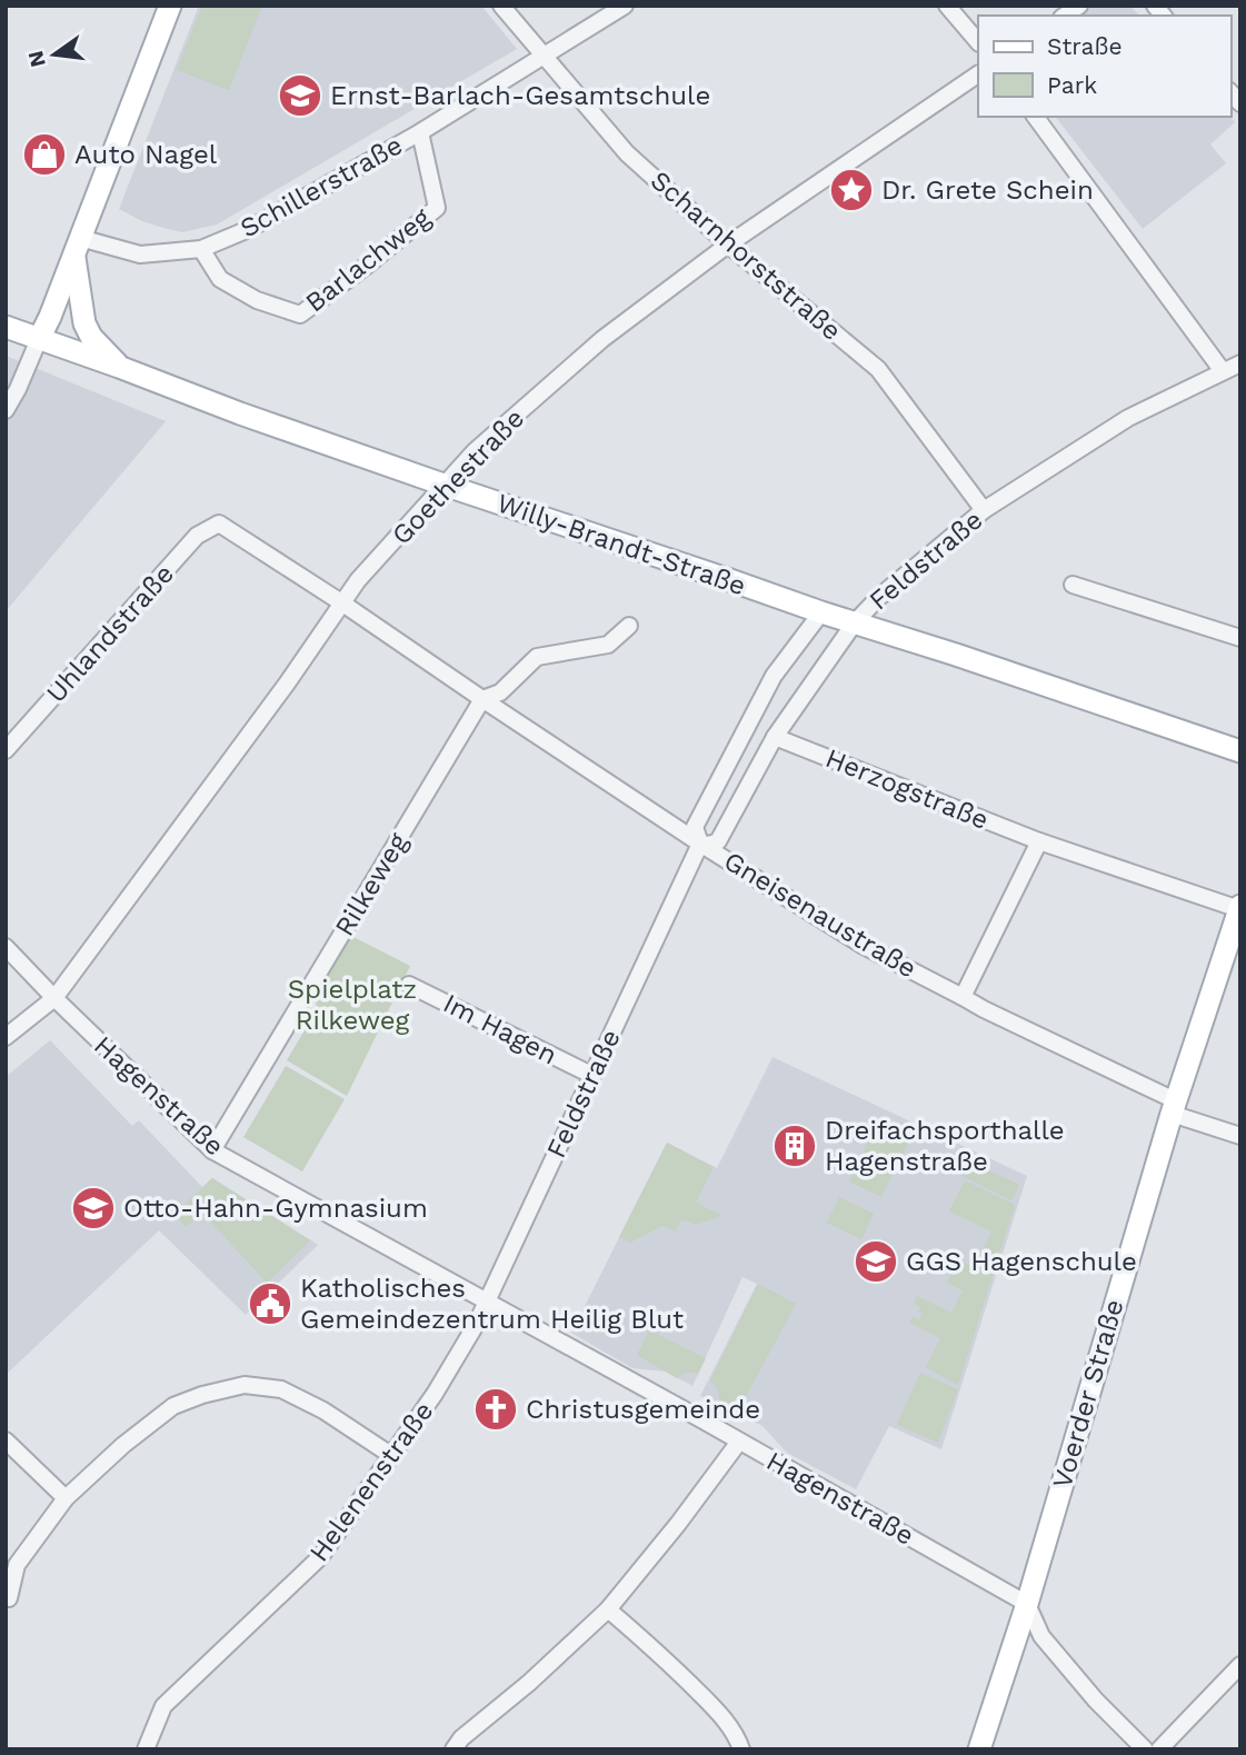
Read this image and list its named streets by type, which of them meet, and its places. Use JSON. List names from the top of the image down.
{
  "streets": {
    "main road": ["Willy-Brandt-Straße", "Voerder Straße"],
    "street": [
      "Schillerstraße",
      "Scharnhorststraße",
      "Barlachweg",
      "Goethestraße",
      "Feldstraße",
      "Uhlandstraße",
      "Herzogstraße",
      "Rilkeweg",
      "Gneisenaustraße",
      "Im Hagen",
      "Hagenstraße",
      "Helenenstraße"
    ]
  },
  "crossings": [
    ["Schillerstraße", "Scharnhorststraße"],
    ["Schillerstraße", "Barlachweg"],
    ["Scharnhorststraße", "Goethestraße"],
    ["Scharnhorststraße", "Feldstraße"],
    ["Goethestraße", "Willy-Brandt-Straße"],
    ["Goethestraße", "Gneisenaustraße"],
    ["Goethestraße", "Hagenstraße"],
    ["Willy-Brandt-Straße", "Feldstraße"],
    ["Feldstraße", "Herzogstraße"],
    ["Feldstraße", "Gneisenaustraße"],
    ["Feldstraße", "Im Hagen"],
    ["Feldstraße", "Hagenstraße"],
    ["Feldstraße", "Helenenstraße"],
    ["Uhlandstraße", "Gneisenaustraße"],
    ["Herzogstraße", "Voerder Straße"],
    ["Rilkeweg", "Gneisenaustraße"],
    ["Rilkeweg", "Hagenstraße"],
    ["Gneisenaustraße", "Voerder Straße"],
    ["Hagenstraße", "Voerder Straße"],
    ["Hagenstraße", "Helenenstraße"]
  ],
  "parks": ["Spielplatz Rilkeweg"],
  "places": {
    "school or university": ["Ernst-Barlach-Gesamtschule", "Otto-Hahn-Gymnasium", "GGS Hagenschule"],
    "shop": ["Auto Nagel"],
    "place": ["Dr. Grete Schein"],
    "building": ["Dreifachsporthalle Hagenstraße"],
    "public building": ["Katholisches Gemeindezentrum Heilig Blut"],
    "church": ["Christusgemeinde"]
  },
  "legend": ["Straße", "Park"],
  "north": "left"
}
